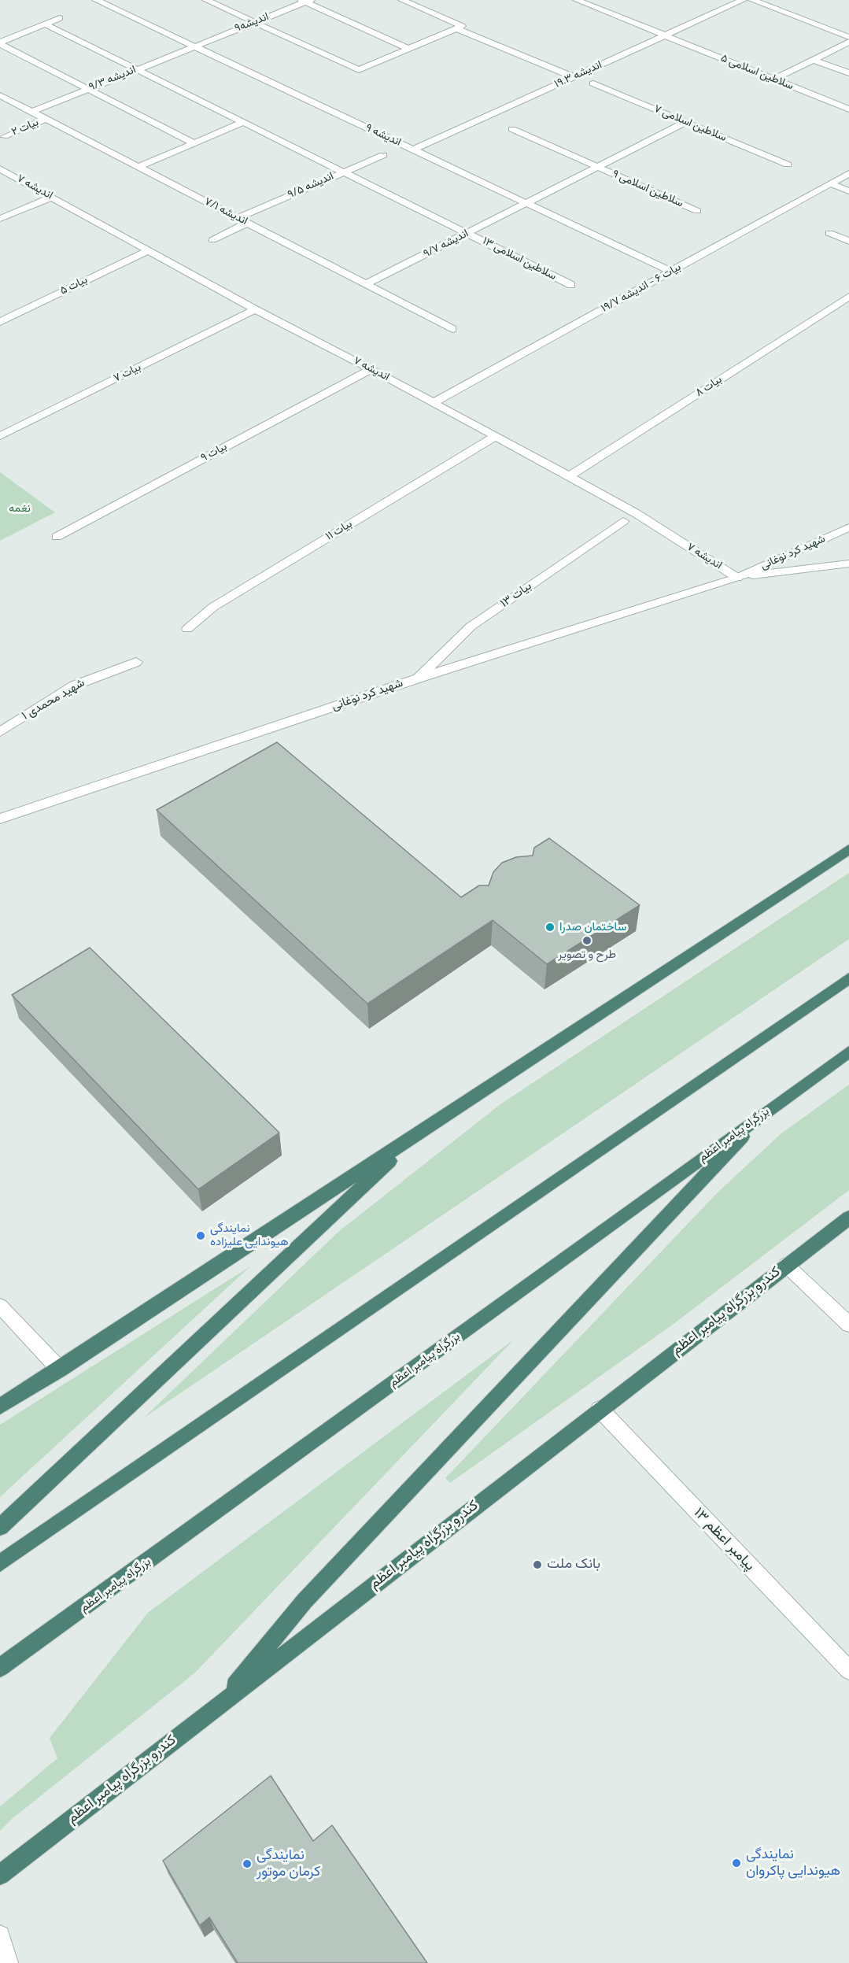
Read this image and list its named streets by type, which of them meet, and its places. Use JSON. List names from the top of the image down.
{
  "streets": {
    "highway": ["بزرگراه پیامبر اعظم", "کندرو بزرگراه پیامبر اعظم"],
    "street": [
      "اندیشه۹",
      "سلاطین اسلامی ۵",
      "اندیشه ۱۹.۳",
      "اندیشه ۹/۳",
      "سلاطین اسلامی ۷",
      "بیات ۲",
      "اندیشه ۹",
      "اندیشه ۹/۵",
      "اندیشه ۷",
      "سلاطین اسلامی ۹",
      "اندیشه ۷/۱",
      "اندیشه ۹/۷",
      "سلاطین اسلامی ۱۳",
      "بیات ۵",
      "بیات ۶ - اندیشه ۱۹/۷",
      "بیات ۷",
      "بیات ۸",
      "بیات ۹",
      "بیات ۱۱",
      "شهید کرد نوغانی",
      "بیات ۱۳",
      "شهید محمدی ۱",
      "پیامبر اعظم ۱۳"
    ]
  },
  "crossings": [
    ["اندیشه۹", "اندیشه ۹/۳"],
    ["اندیشه۹", "اندیشه ۹"],
    ["سلاطین اسلامی ۵", "اندیشه ۱۹.۳"],
    ["اندیشه ۱۹.۳", "اندیشه ۹"],
    ["اندیشه ۹/۳", "اندیشه ۹"],
    ["اندیشه ۹/۳", "اندیشه ۷/۱"],
    ["اندیشه ۹/۳", "سلاطین اسلامی ۱۳"],
    ["سلاطین اسلامی ۷", "اندیشه ۹/۷"],
    ["بیات ۲", "اندیشه ۷/۱"],
    ["اندیشه ۹", "اندیشه ۹/۷"],
    ["اندیشه ۹", "بیات ۶ - اندیشه ۱۹/۷"],
    ["اندیشه ۹/۵", "اندیشه ۷/۱"],
    ["اندیشه ۹/۵", "سلاطین اسلامی ۱۳"],
    ["اندیشه ۷", "بیات ۵"],
    ["اندیشه ۷", "بیات ۶ - اندیشه ۱۹/۷"],
    ["اندیشه ۷", "بیات ۷"],
    ["اندیشه ۷", "بیات ۸"],
    ["اندیشه ۷", "بیات ۹"],
    ["اندیشه ۷", "بیات ۱۱"],
    ["اندیشه ۷", "شهید کرد نوغانی"],
    ["سلاطین اسلامی ۹", "اندیشه ۹/۷"],
    ["اندیشه ۷/۱", "اندیشه ۹/۷"],
    ["اندیشه ۹/۷", "سلاطین اسلامی ۱۳"],
    ["شهید کرد نوغانی", "بیات ۱۳"],
    ["کندرو بزرگراه پیامبر اعظم", "پیامبر اعظم ۱۳"]
  ],
  "parks": ["نغمه"],
  "places": [
    "ساختمان صدرا",
    "طرح و تصویر",
    "نمایندگی هیوندایی علیزاده",
    "بانک ملت",
    "نمایندگی هیوندایی پاکروان",
    "نمایندگی کرمان موتور"
  ]
}
